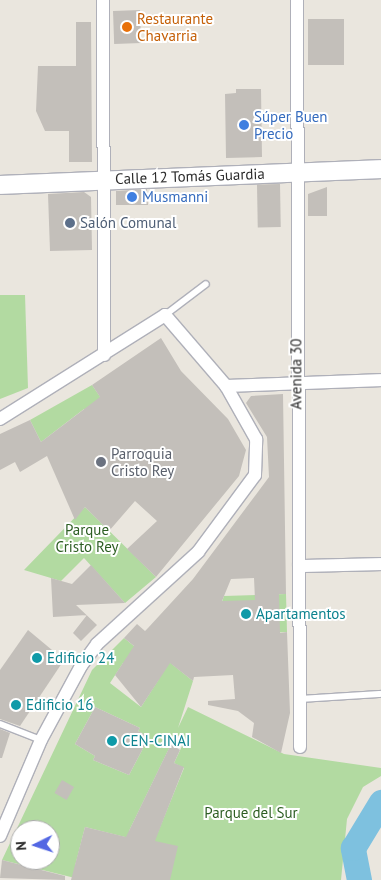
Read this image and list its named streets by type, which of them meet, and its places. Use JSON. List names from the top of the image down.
{
  "streets": {
    "street": ["Calle 12 Tomás Guardia", "Avenida 30"]
  },
  "crossings": [
    ["Calle 12 Tomás Guardia", "Avenida 30"]
  ],
  "parks": ["Parque Cristo Rey", "Parque del Sur"],
  "places": [
    "Restaurante Chavarria",
    "Súper Buen Precio",
    "Musmanni",
    "Salón Comunal",
    "Parroquia Cristo Rey",
    "Apartamentos",
    "Edificio 24",
    "Edificio 16",
    "CEN-CINAI"
  ],
  "north": "left"
}
